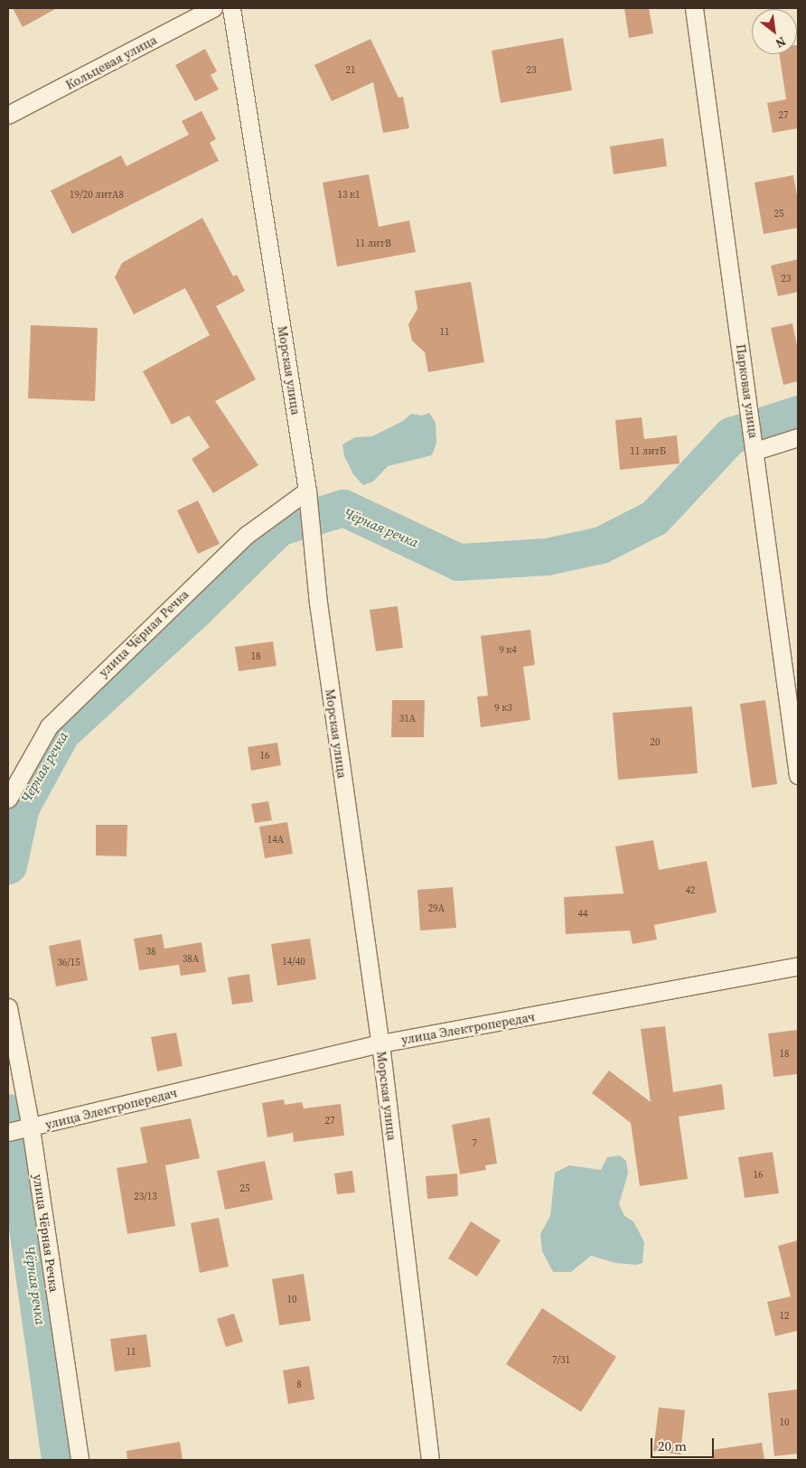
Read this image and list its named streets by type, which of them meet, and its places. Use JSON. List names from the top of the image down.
{
  "streets": {
    "street": [
      "Кольцевая улица",
      "Морская улица",
      "Парковая улица",
      "улица Чёрная Речка",
      "улица Электропередач"
    ]
  },
  "crossings": [
    ["Морская улица", "улица Чёрная Речка"],
    ["Морская улица", "улица Электропередач"],
    ["улица Чёрная Речка", "улица Электропередач"]
  ],
  "water": ["Чёрная речка"],
  "house_numbers": [
    "21",
    "23",
    "27",
    "19/20 литА8",
    "13 к1",
    "25",
    "11 литВ",
    "23",
    "11",
    "11 литБ",
    "9 к4",
    "18",
    "9 к3",
    "31А",
    "20",
    "16",
    "14А",
    "42",
    "29А",
    "44",
    "38",
    "38А",
    "14/40",
    "36/15",
    "18",
    "27",
    "7",
    "16",
    "25",
    "23/13",
    "10",
    "12",
    "11",
    "7/31",
    "8",
    "10"
  ],
  "scale_bar": "20 m",
  "north": "bottom right"
}
